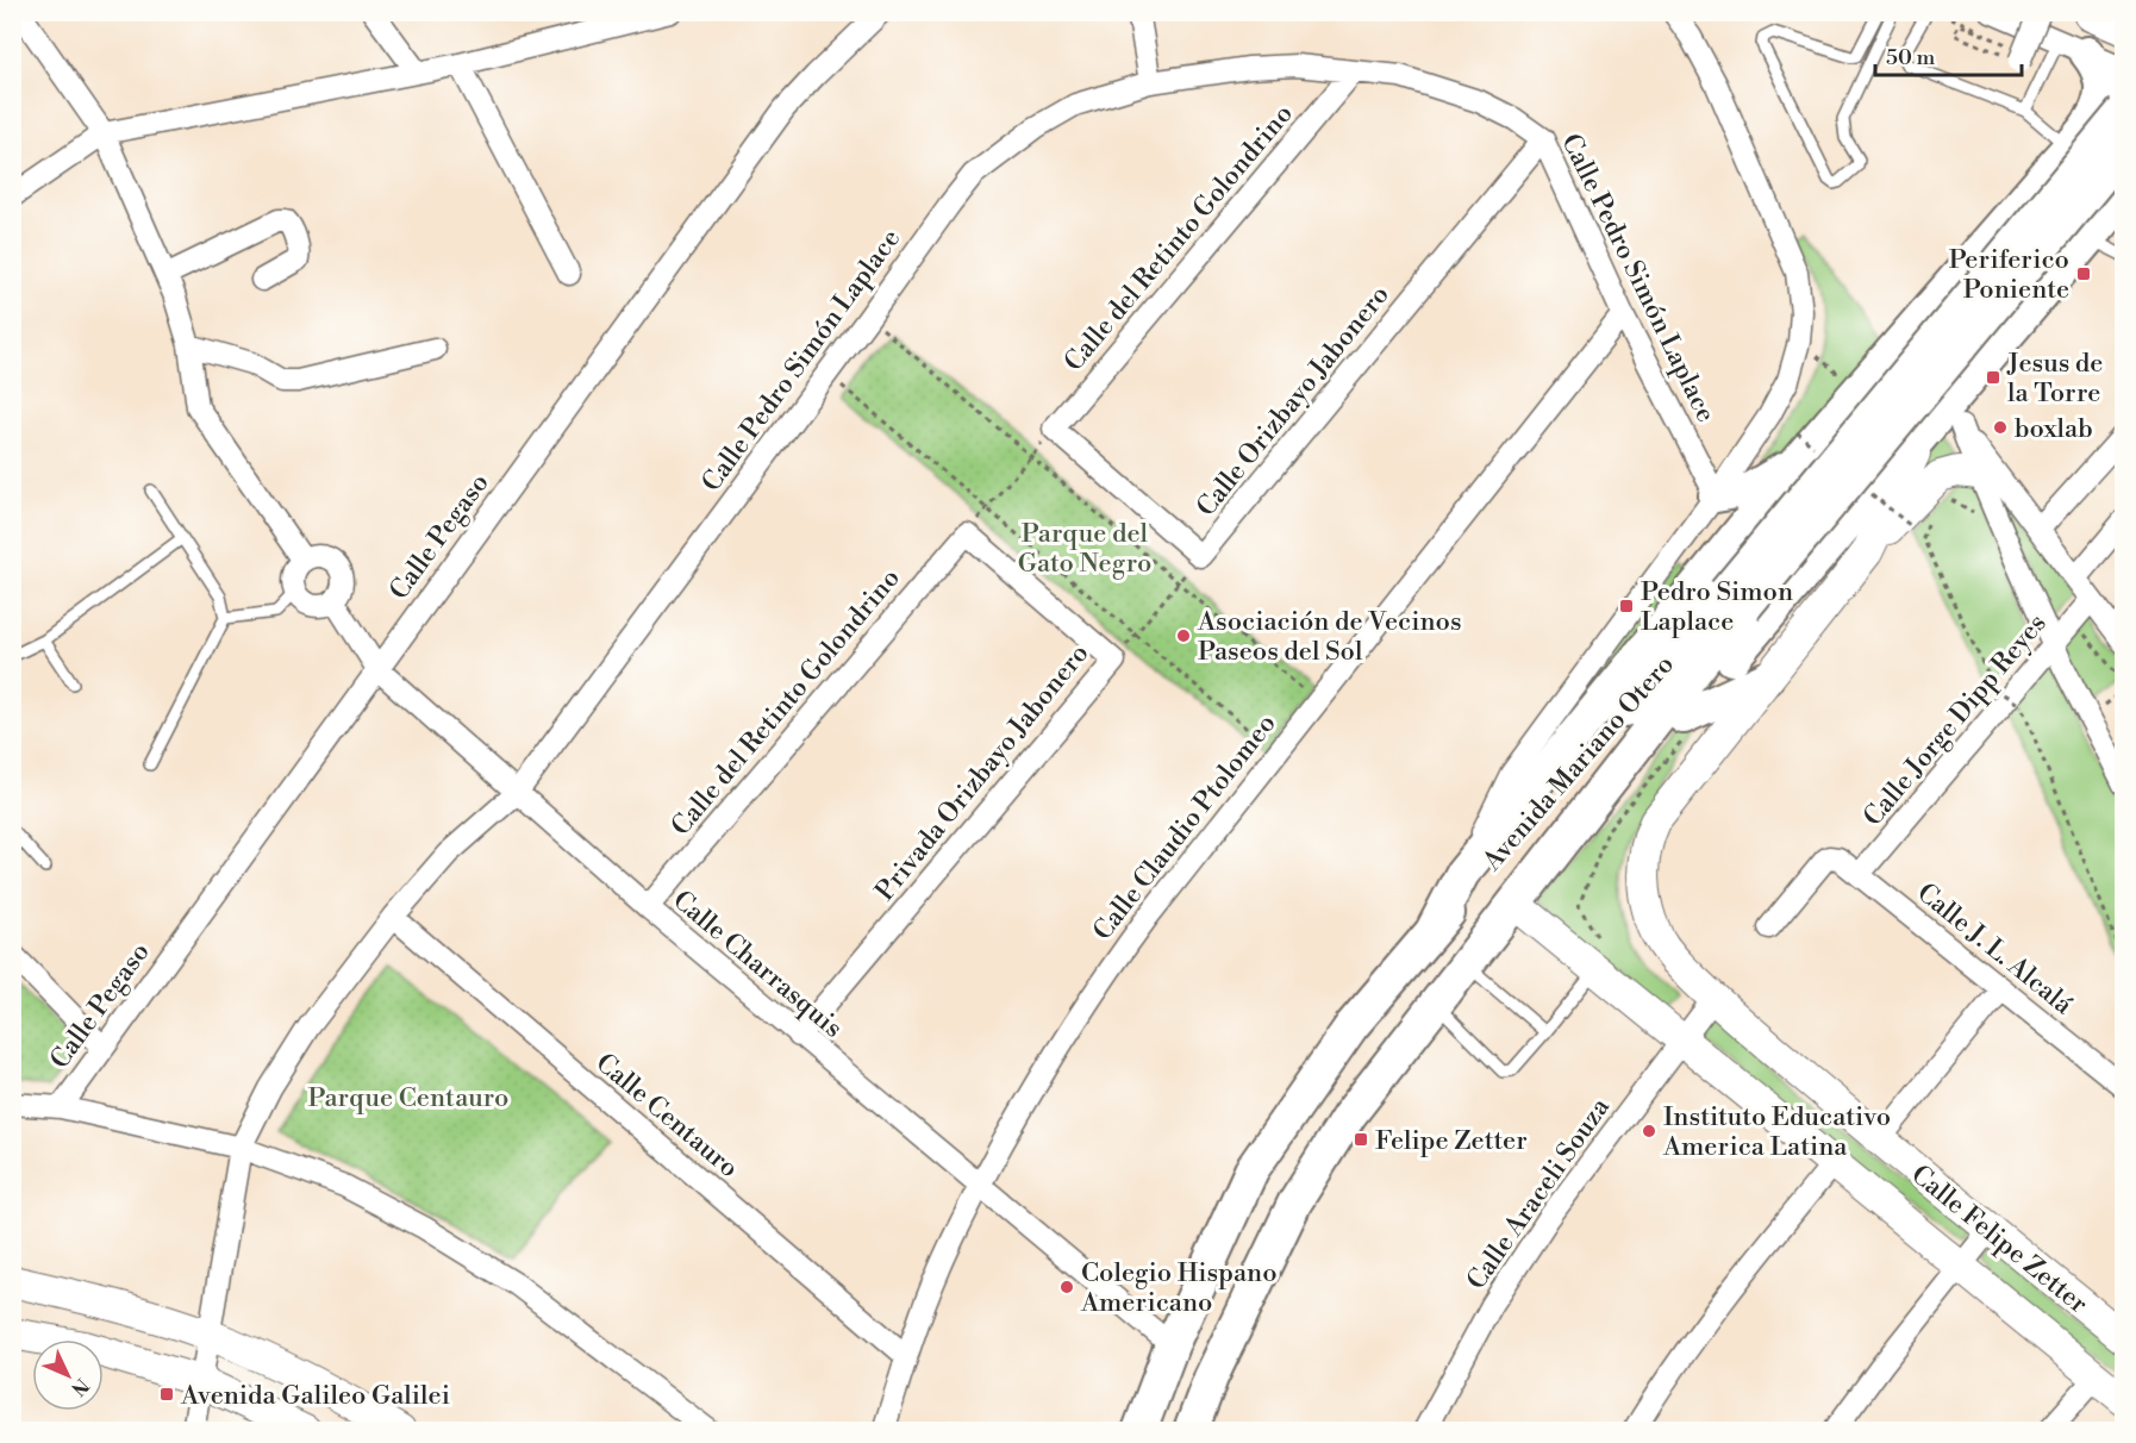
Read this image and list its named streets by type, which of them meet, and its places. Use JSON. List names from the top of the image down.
{
  "streets": {
    "main road": ["Avenida Mariano Otero", "Calle Felipe Zetter"],
    "street": [
      "Calle del Retinto Golondrino",
      "Calle Pedro Simón Laplace",
      "Calle Orizbayo Jabonero",
      "Calle Pegaso",
      "Calle Jorge Dipp Reyes",
      "Privada Orizbayo Jabonero",
      "Calle Claudio Ptolomeo",
      "Calle J. L. Alcalá",
      "Calle Charrasquis",
      "Calle Centauro",
      "Calle Araceli Souza"
    ]
  },
  "crossings": [
    ["Calle del Retinto Golondrino", "Calle Pedro Simón Laplace"],
    ["Calle del Retinto Golondrino", "Calle Orizbayo Jabonero"],
    ["Calle del Retinto Golondrino", "Privada Orizbayo Jabonero"],
    ["Calle del Retinto Golondrino", "Calle Charrasquis"],
    ["Calle Pedro Simón Laplace", "Calle Orizbayo Jabonero"],
    ["Calle Pedro Simón Laplace", "Calle Claudio Ptolomeo"],
    ["Calle Pedro Simón Laplace", "Calle Charrasquis"],
    ["Calle Pedro Simón Laplace", "Calle Centauro"],
    ["Calle Pegaso", "Calle Charrasquis"],
    ["Calle Jorge Dipp Reyes", "Calle J. L. Alcalá"],
    ["Avenida Mariano Otero", "Calle Charrasquis"],
    ["Avenida Mariano Otero", "Calle Felipe Zetter"],
    ["Privada Orizbayo Jabonero", "Calle Charrasquis"],
    ["Calle Claudio Ptolomeo", "Calle Charrasquis"],
    ["Calle Claudio Ptolomeo", "Calle Centauro"],
    ["Calle Araceli Souza", "Calle Felipe Zetter"]
  ],
  "parks": ["Parque del Gato Negro", "Parque Centauro"],
  "places": {
    "transit": [
      "Periferico Poniente",
      "Jesus de la Torre",
      "Pedro Simon Laplace",
      "Felipe Zetter",
      "Avenida Galileo Galilei"
    ],
    "other": [
      "boxlab",
      "Asociación de Vecinos Paseos del Sol",
      "Instituto Educativo America Latina",
      "Colegio Hispano Americano"
    ]
  },
  "scale_bar": "50 m",
  "north": "bottom right"
}
